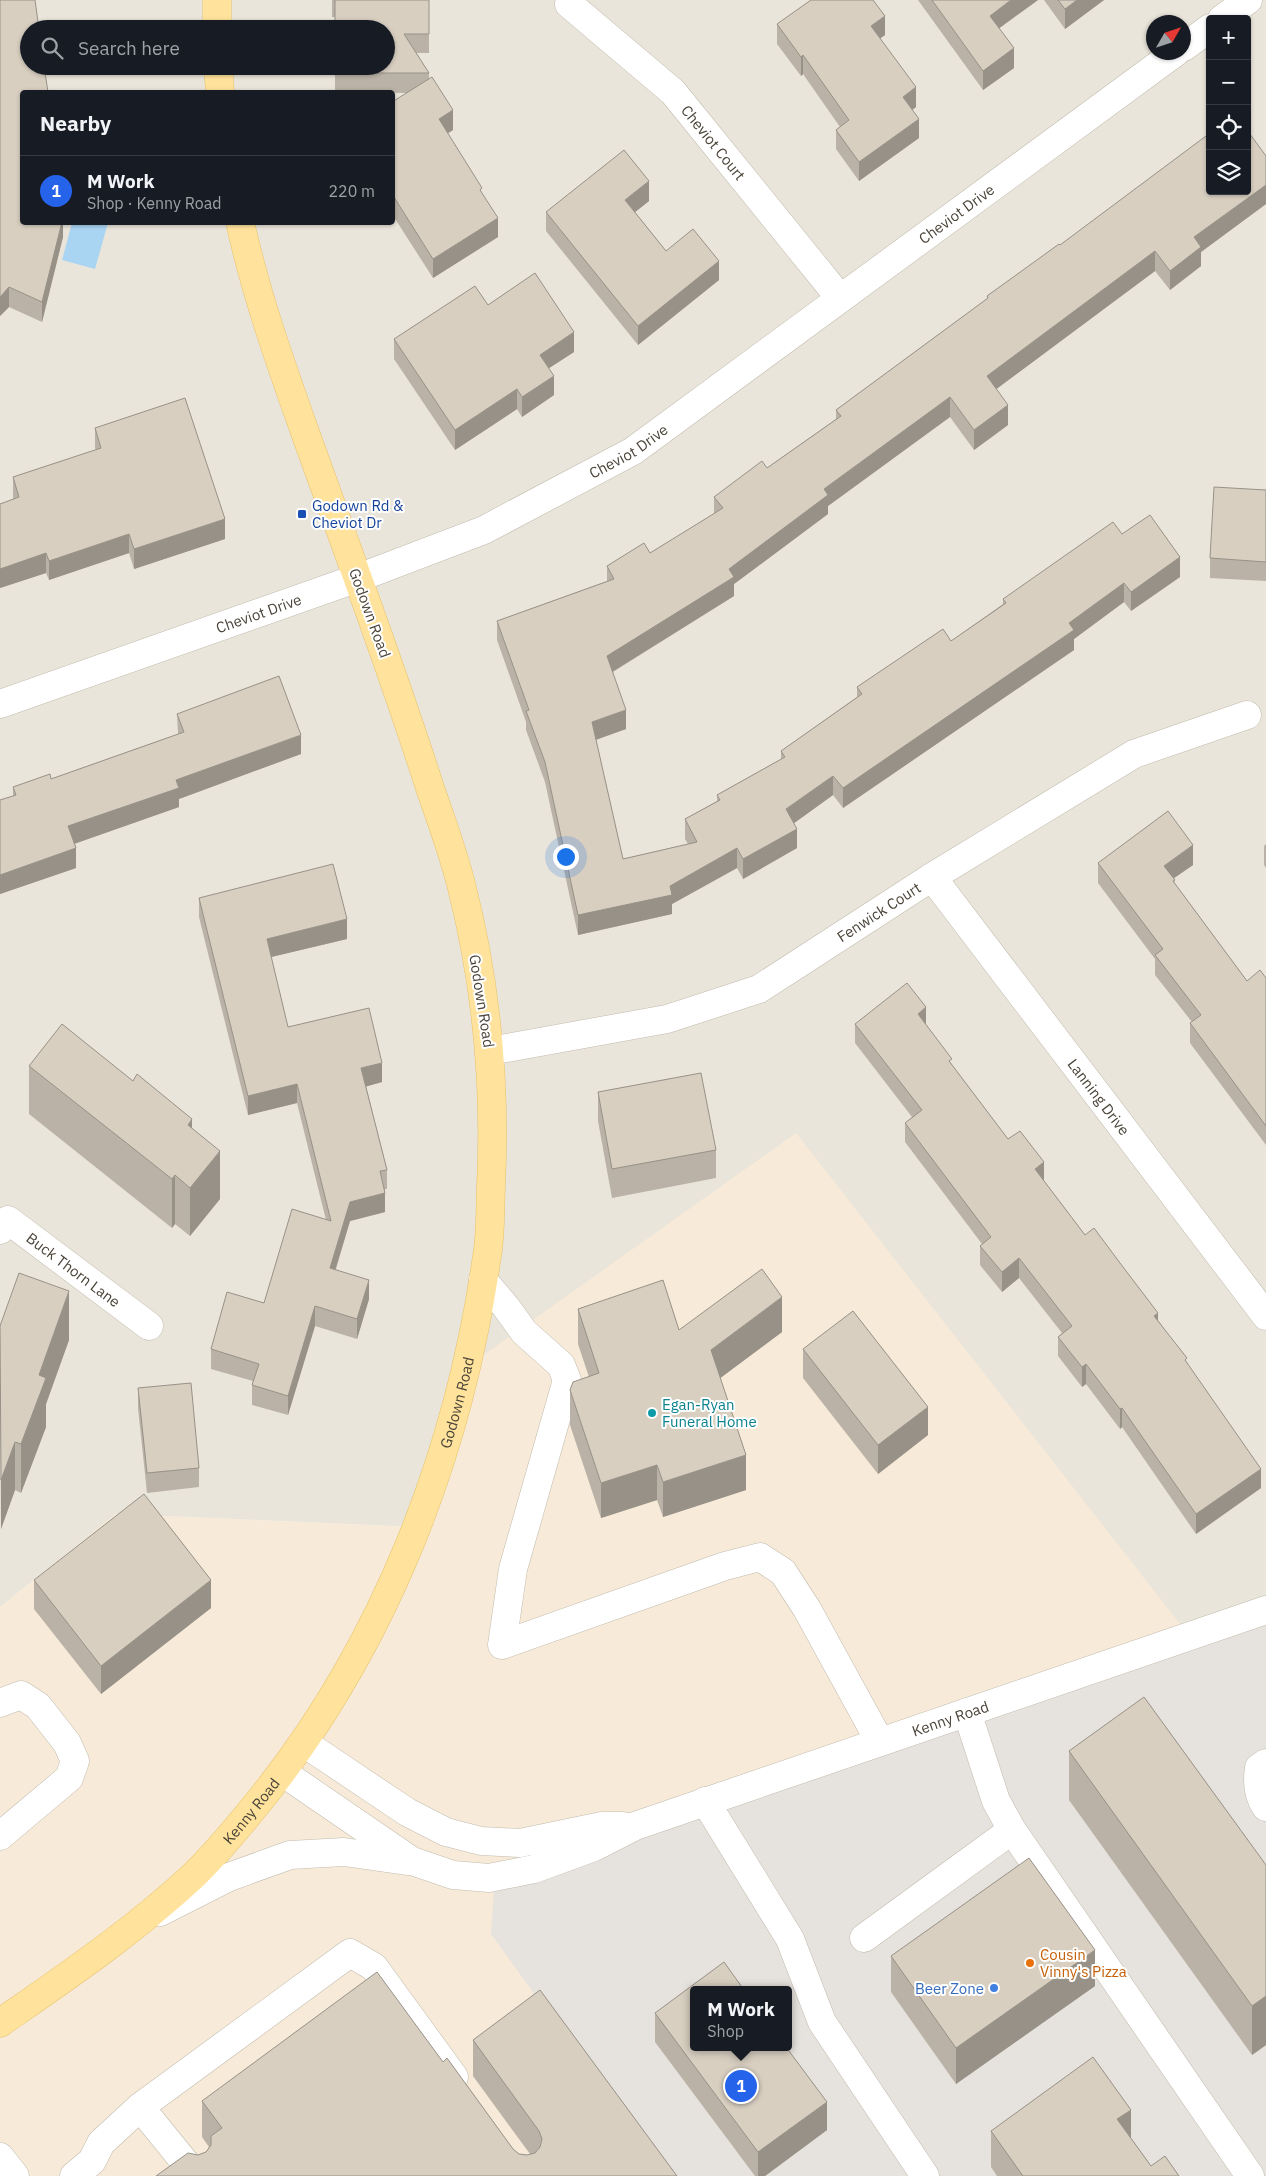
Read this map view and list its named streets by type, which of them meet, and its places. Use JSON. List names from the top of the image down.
{
  "streets": {
    "main road": ["Godown Road", "Kenny Road"],
    "street": [
      "Cheviot Court",
      "Cheviot Drive",
      "Fenwick Court",
      "Lanning Drive",
      "Buck Thorn Lane"
    ]
  },
  "crossings": [
    ["Cheviot Court", "Cheviot Drive"],
    ["Cheviot Drive", "Godown Road"],
    ["Godown Road", "Fenwick Court"],
    ["Godown Road", "Kenny Road"],
    ["Fenwick Court", "Lanning Drive"]
  ],
  "places": {
    "transit": ["Godown Rd & Cheviot Dr"],
    "other": ["Egan-Ryan Funeral Home", "Cousin Vinny's Pizza", "Beer Zone"]
  },
  "north": "top right",
  "page": {
    "map_buttons": ["+", "−"],
    "search": "Search here",
    "heading": "Nearby",
    "list": [
      {
        "mark": "1",
        "name": "M Work",
        "note": "Shop · Kenny Road",
        "value": "220 m"
      }
    ],
    "popup": ["M Work", "Shop"],
    "pins": "1"
  }
}
